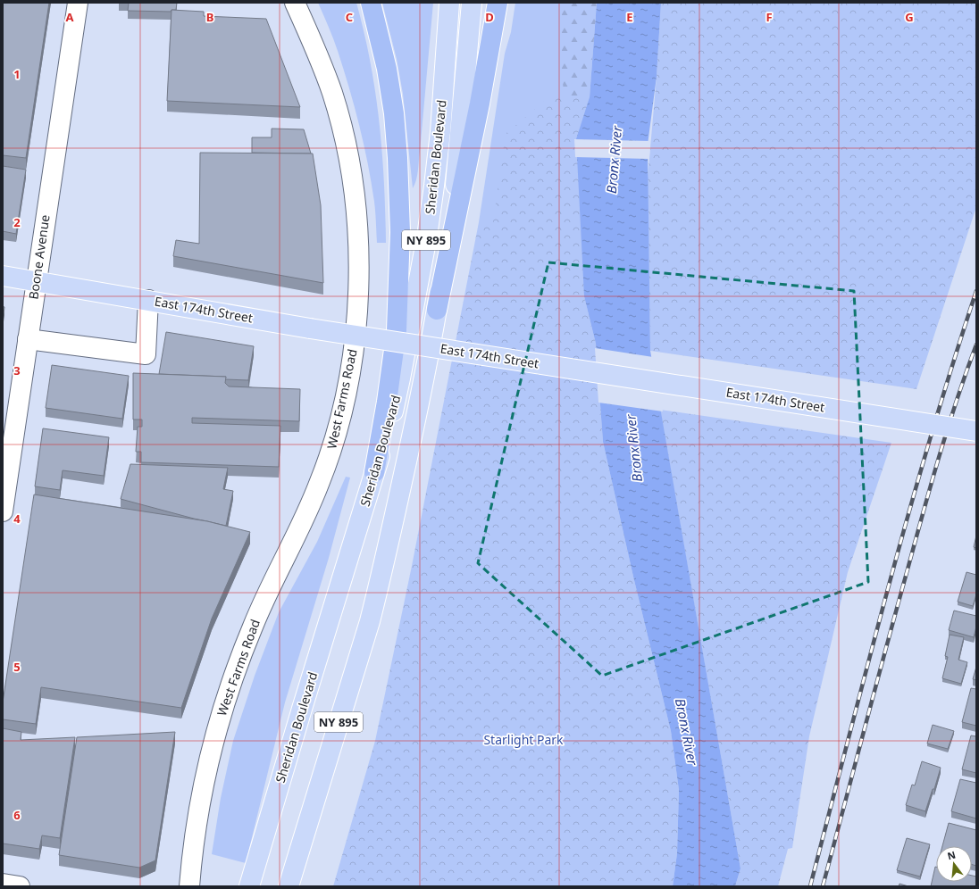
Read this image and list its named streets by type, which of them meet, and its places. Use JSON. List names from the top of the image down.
{
  "streets": {
    "main road": ["Sheridan Boulevard", "NY 895", "East 174th Street"],
    "street": ["Boone Avenue", "West Farms Road"]
  },
  "crossings": [
    ["Boone Avenue", "East 174th Street"]
  ],
  "water": ["Bronx River"],
  "parks": ["Starlight Park"],
  "north": "top",
  "grid": {
    "columns": [
      "A",
      "B",
      "C",
      "D",
      "E",
      "F",
      "G"
    ],
    "rows": [
      "1",
      "2",
      "3",
      "4",
      "5",
      "6"
    ]
  }
}
